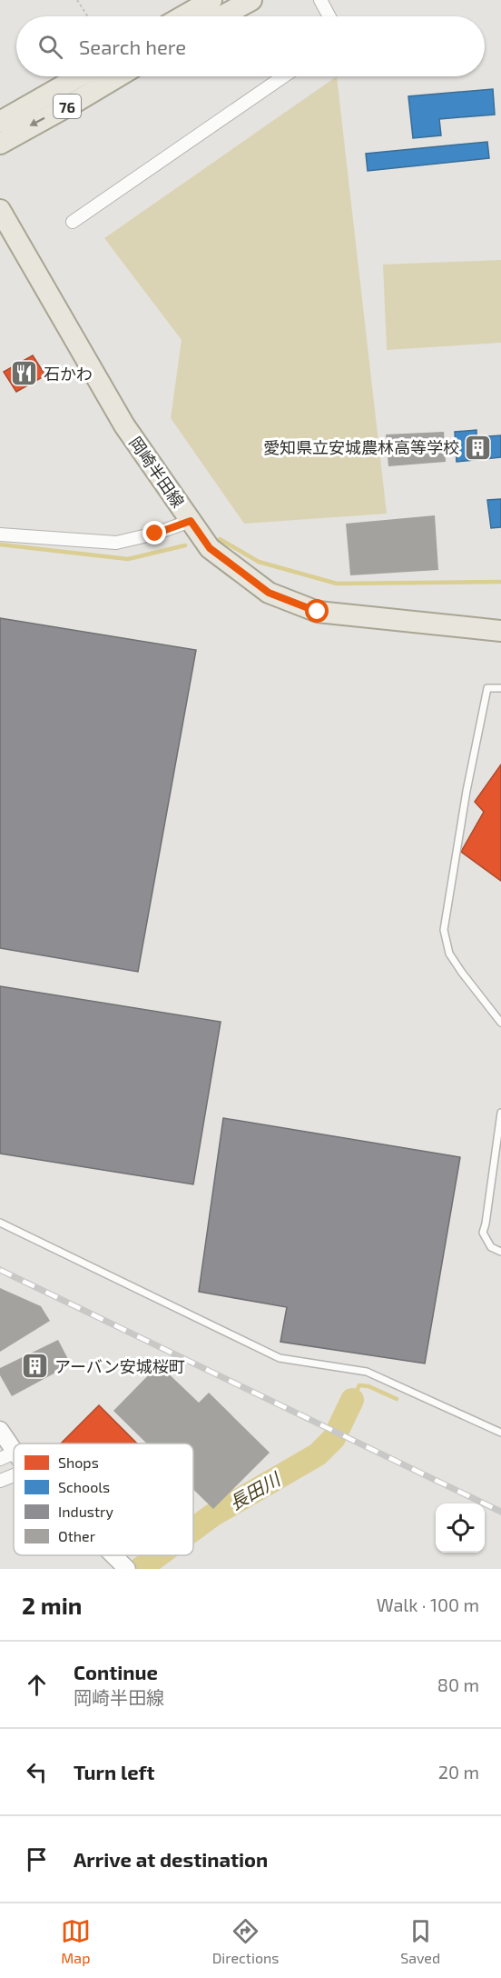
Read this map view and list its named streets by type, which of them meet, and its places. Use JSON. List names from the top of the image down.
{
  "streets": {
    "main road": ["76", "岡崎半田線"]
  },
  "water": ["長田川"],
  "places": {
    "restaurant": ["石かわ"],
    "building": ["愛知県立安城農林高等学校", "アーバン安城桜町"]
  },
  "legend": [
    "Shops",
    "Schools",
    "Industry",
    "Other"
  ],
  "page": {
    "search": "Search here",
    "heading": ["2 min", "Walk · 100 m"],
    "list": [
      ["Continue", "岡崎半田線", "80 m"],
      ["Turn left", "20 m"],
      "Arrive at destination"
    ],
    "nav": ["Map", "Directions", "Saved"]
  }
}
